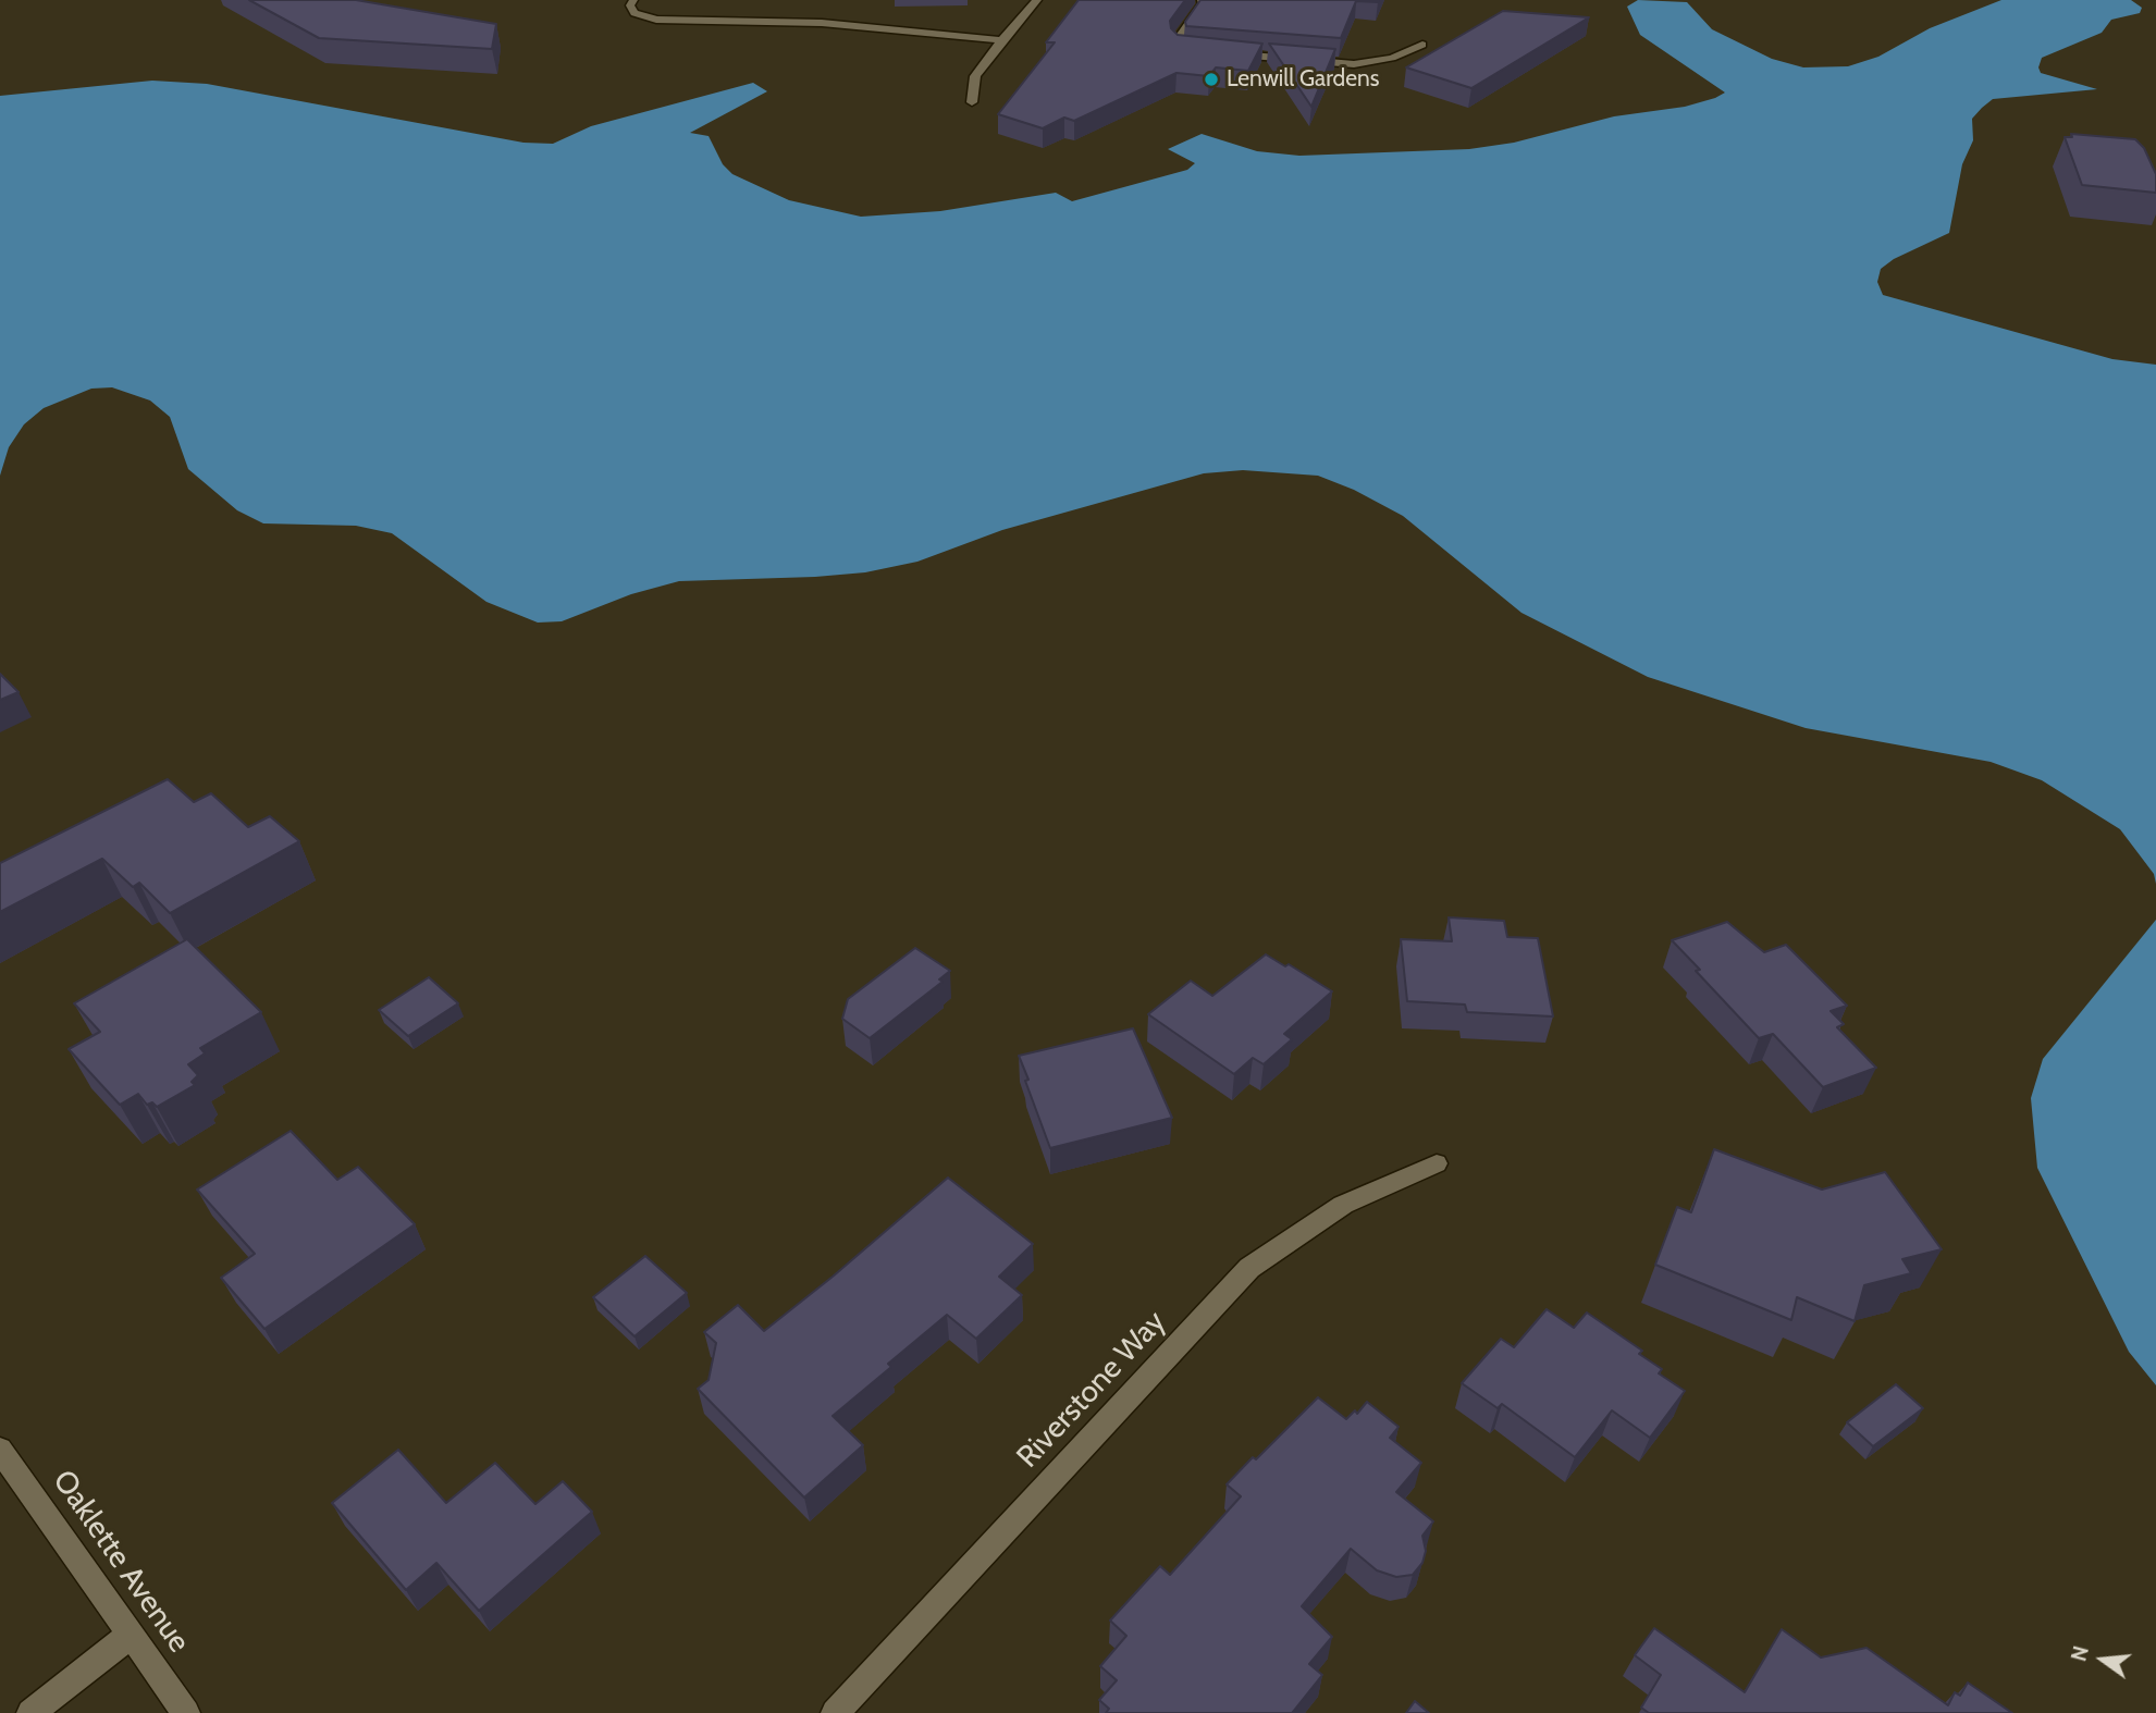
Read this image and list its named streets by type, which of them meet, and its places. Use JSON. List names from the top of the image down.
{
  "streets": {
    "street": ["Riverstone Way", "Oaklette Avenue"]
  },
  "places": ["Lenwill Gardens"],
  "north": "left"
}
